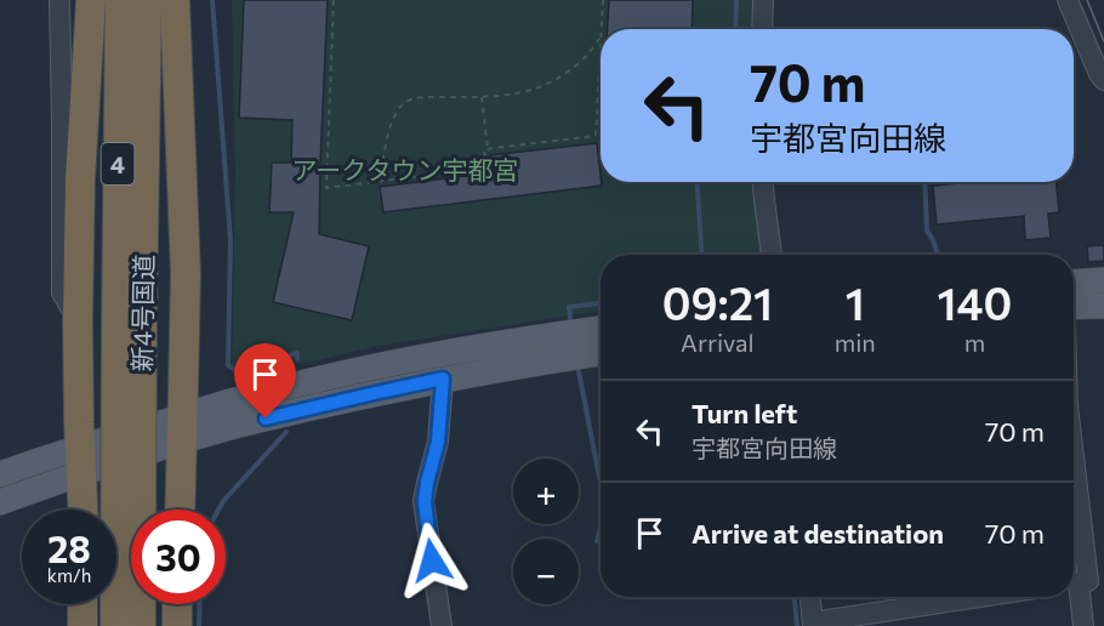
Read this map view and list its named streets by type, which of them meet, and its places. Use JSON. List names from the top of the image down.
{
  "streets": {
    "highway": ["4", "新4号国道"]
  },
  "parks": ["アークタウン宇都宮"],
  "page": {
    "turn": ["70 m", "宇都宮向田線"],
    "eta": [
      "09:21",
      "Arrival",
      "1",
      "min",
      "140",
      "m"
    ],
    "list": [
      {
        "name": "Turn left",
        "note": "宇都宮向田線",
        "value": "70 m"
      },
      {
        "name": "Arrive at destination",
        "value": "70 m"
      }
    ],
    "map_buttons": ["+", "−"],
    "speed": "28 km/h",
    "limit": "30"
  }
}
